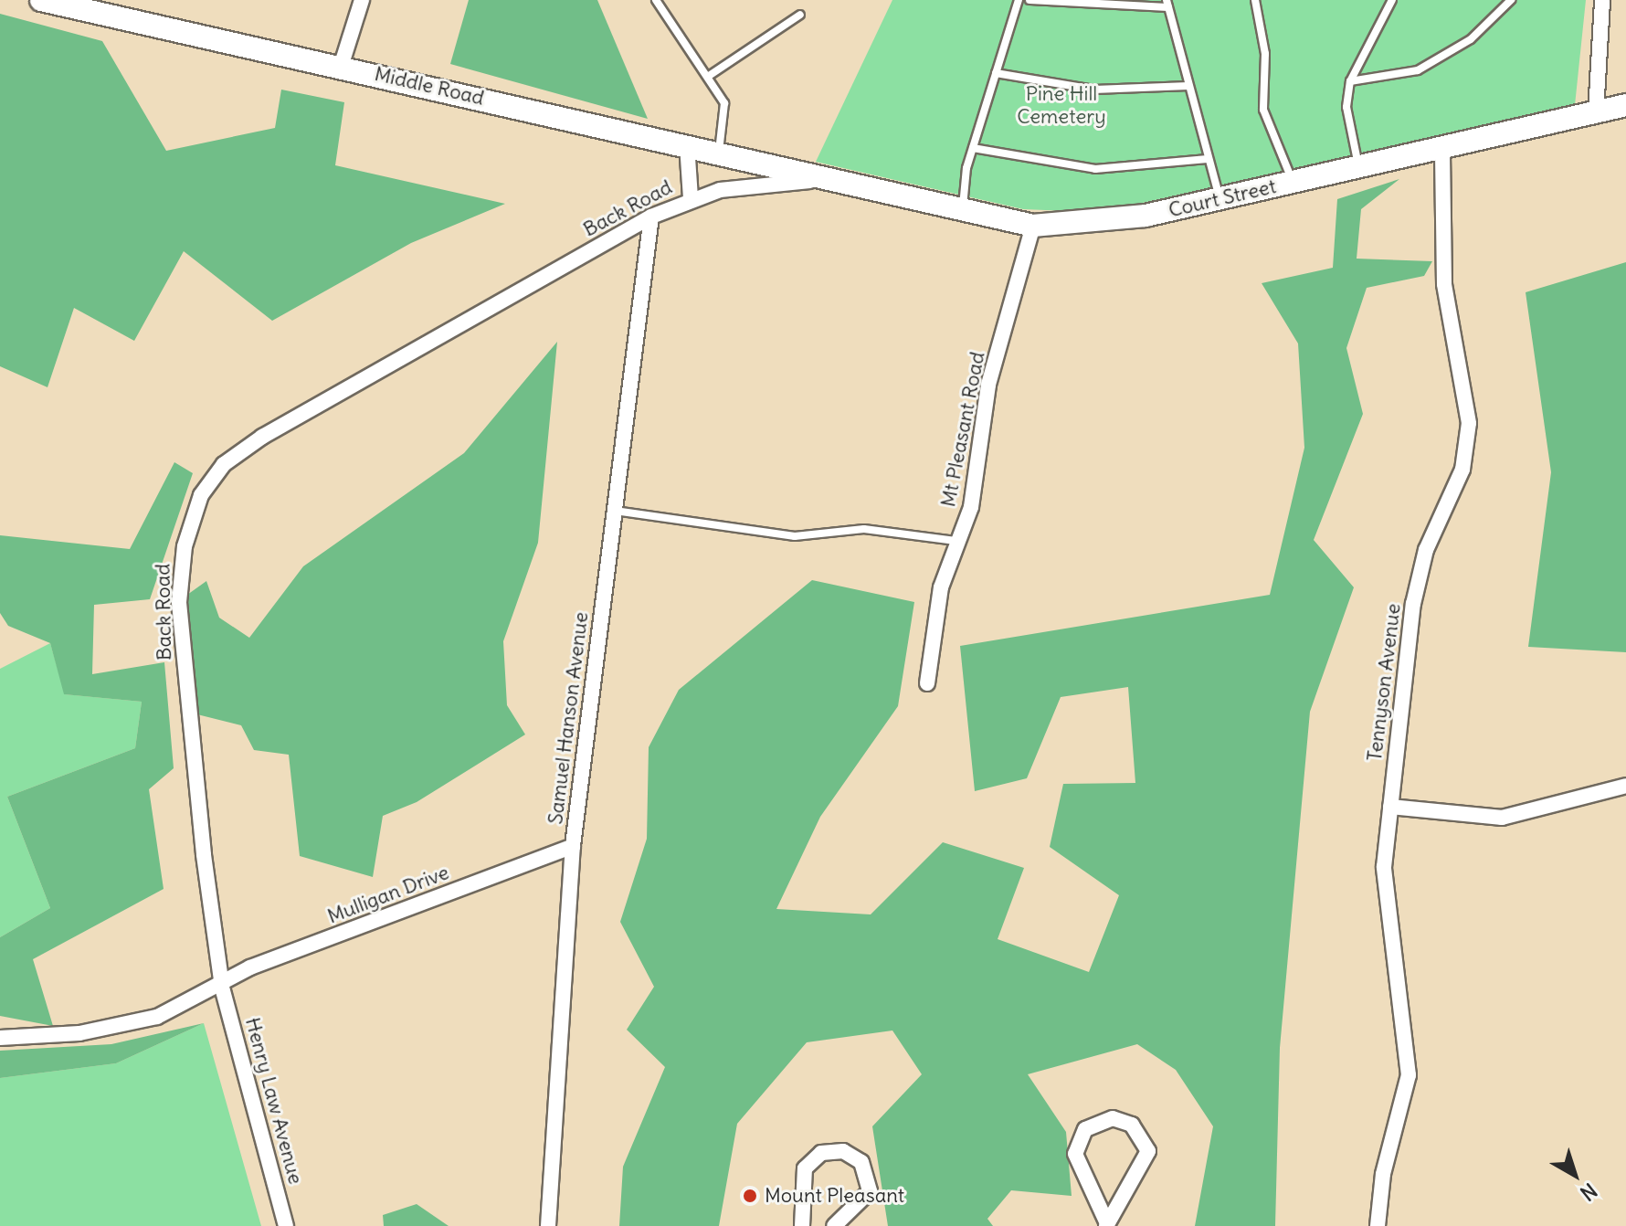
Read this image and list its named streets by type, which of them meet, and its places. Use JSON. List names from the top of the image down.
{
  "streets": {
    "street": [
      "Middle Road",
      "Court Street",
      "Back Road",
      "Mt Pleasant Road",
      "Tennyson Avenue",
      "Samuel Hanson Avenue",
      "Mulligan Drive",
      "Henry Law Avenue"
    ]
  },
  "crossings": [
    ["Middle Road", "Court Street"],
    ["Middle Road", "Back Road"],
    ["Court Street", "Back Road"],
    ["Court Street", "Mt Pleasant Road"],
    ["Court Street", "Tennyson Avenue"],
    ["Back Road", "Samuel Hanson Avenue"],
    ["Back Road", "Mulligan Drive"],
    ["Back Road", "Henry Law Avenue"],
    ["Samuel Hanson Avenue", "Mulligan Drive"],
    ["Mulligan Drive", "Henry Law Avenue"]
  ],
  "parks": ["Pine Hill Cemetery"],
  "places": ["Mount Pleasant"],
  "north": "bottom right"
}
